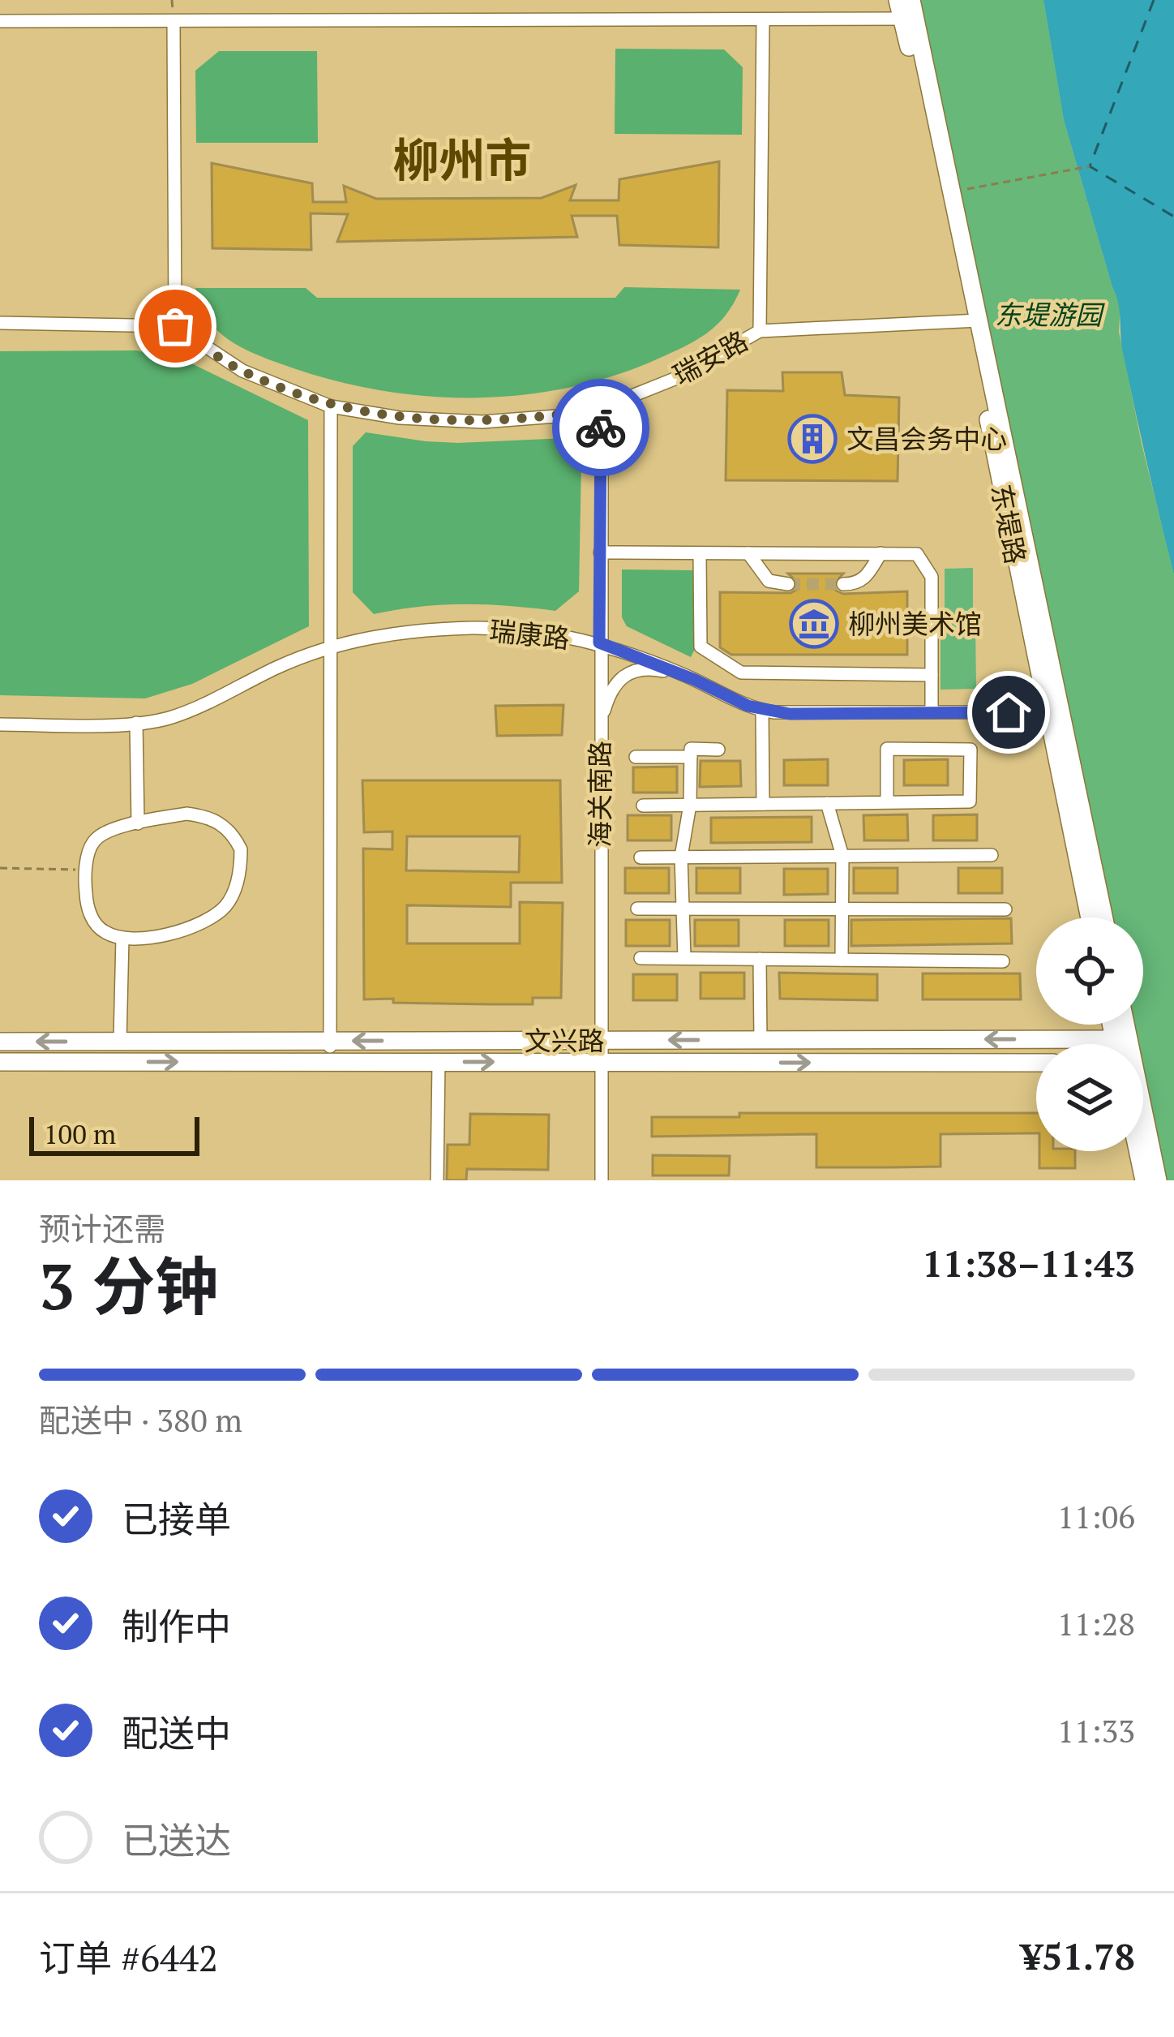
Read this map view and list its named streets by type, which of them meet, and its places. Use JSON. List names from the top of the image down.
{
  "streets": {
    "main road": ["文兴路"],
    "street": ["瑞安路", "瑞康路", "海关南路"]
  },
  "crossings": [
    ["瑞安路", "海关南路"],
    ["瑞康路", "海关南路"],
    ["海关南路", "文兴路"]
  ],
  "districts": ["柳州市"],
  "parks": ["东堤游园"],
  "places": {
    "building": ["文昌会务中心"],
    "museum": ["柳州美术馆"]
  },
  "scale_bar": "100 m",
  "page": {
    "scale": "100 m",
    "heading": ["3 分钟", "预计还需", "11:38–11:43"],
    "panel": ["订单 #6442", "¥51.78"],
    "bar": "配送中 · 380 m",
    "list": [
      ["已接单", "11:06"],
      ["制作中", "11:28"],
      ["配送中", "11:33"],
      "已送达"
    ]
  }
}
